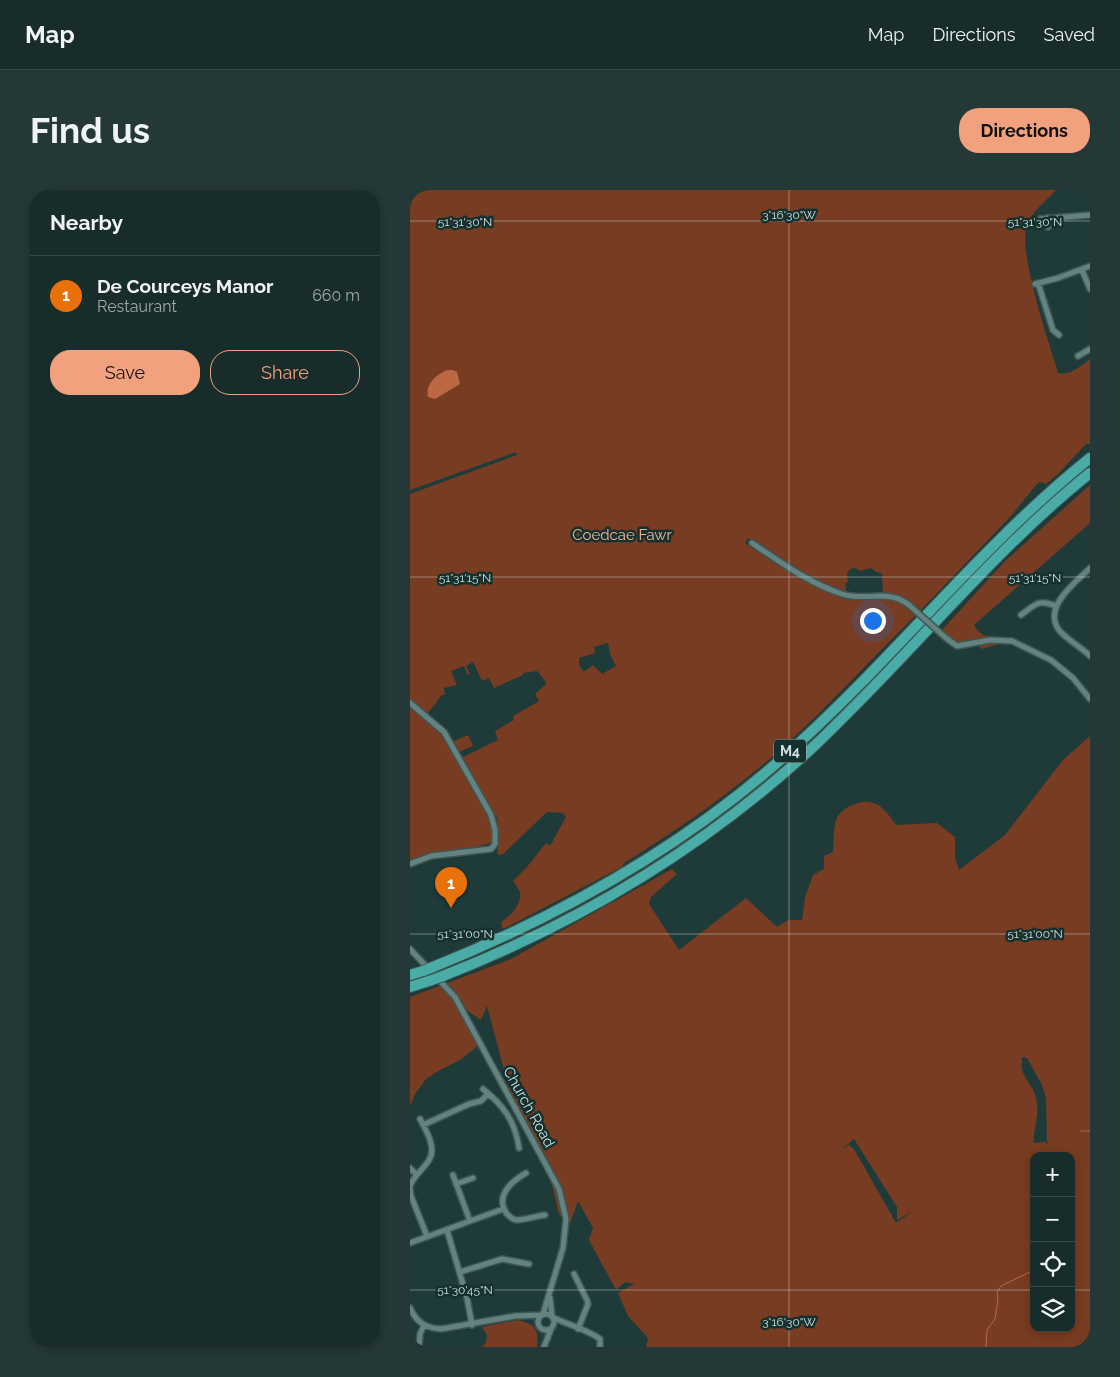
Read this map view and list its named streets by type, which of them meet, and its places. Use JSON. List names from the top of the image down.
{
  "streets": {
    "highway": ["M4"],
    "street": ["Church Road"]
  },
  "parks": ["Coedcae Fawr"],
  "page": {
    "header": "Map",
    "nav": ["Map", "Directions", "Saved"],
    "buttons": [
      "Directions",
      ["Save", "Share"]
    ],
    "title": "Find us",
    "heading": "Nearby",
    "list": [
      {
        "mark": "1",
        "name": "De Courceys Manor",
        "note": "Restaurant",
        "value": "660 m"
      }
    ],
    "pins": "1",
    "map_buttons": ["+", "−"]
  },
  "coordinates": [
    "3°16'30\"W",
    "51°31'30\"N",
    "51°31'15\"N",
    "51°31'00\"N",
    "51°30'45\"N"
  ]
}
